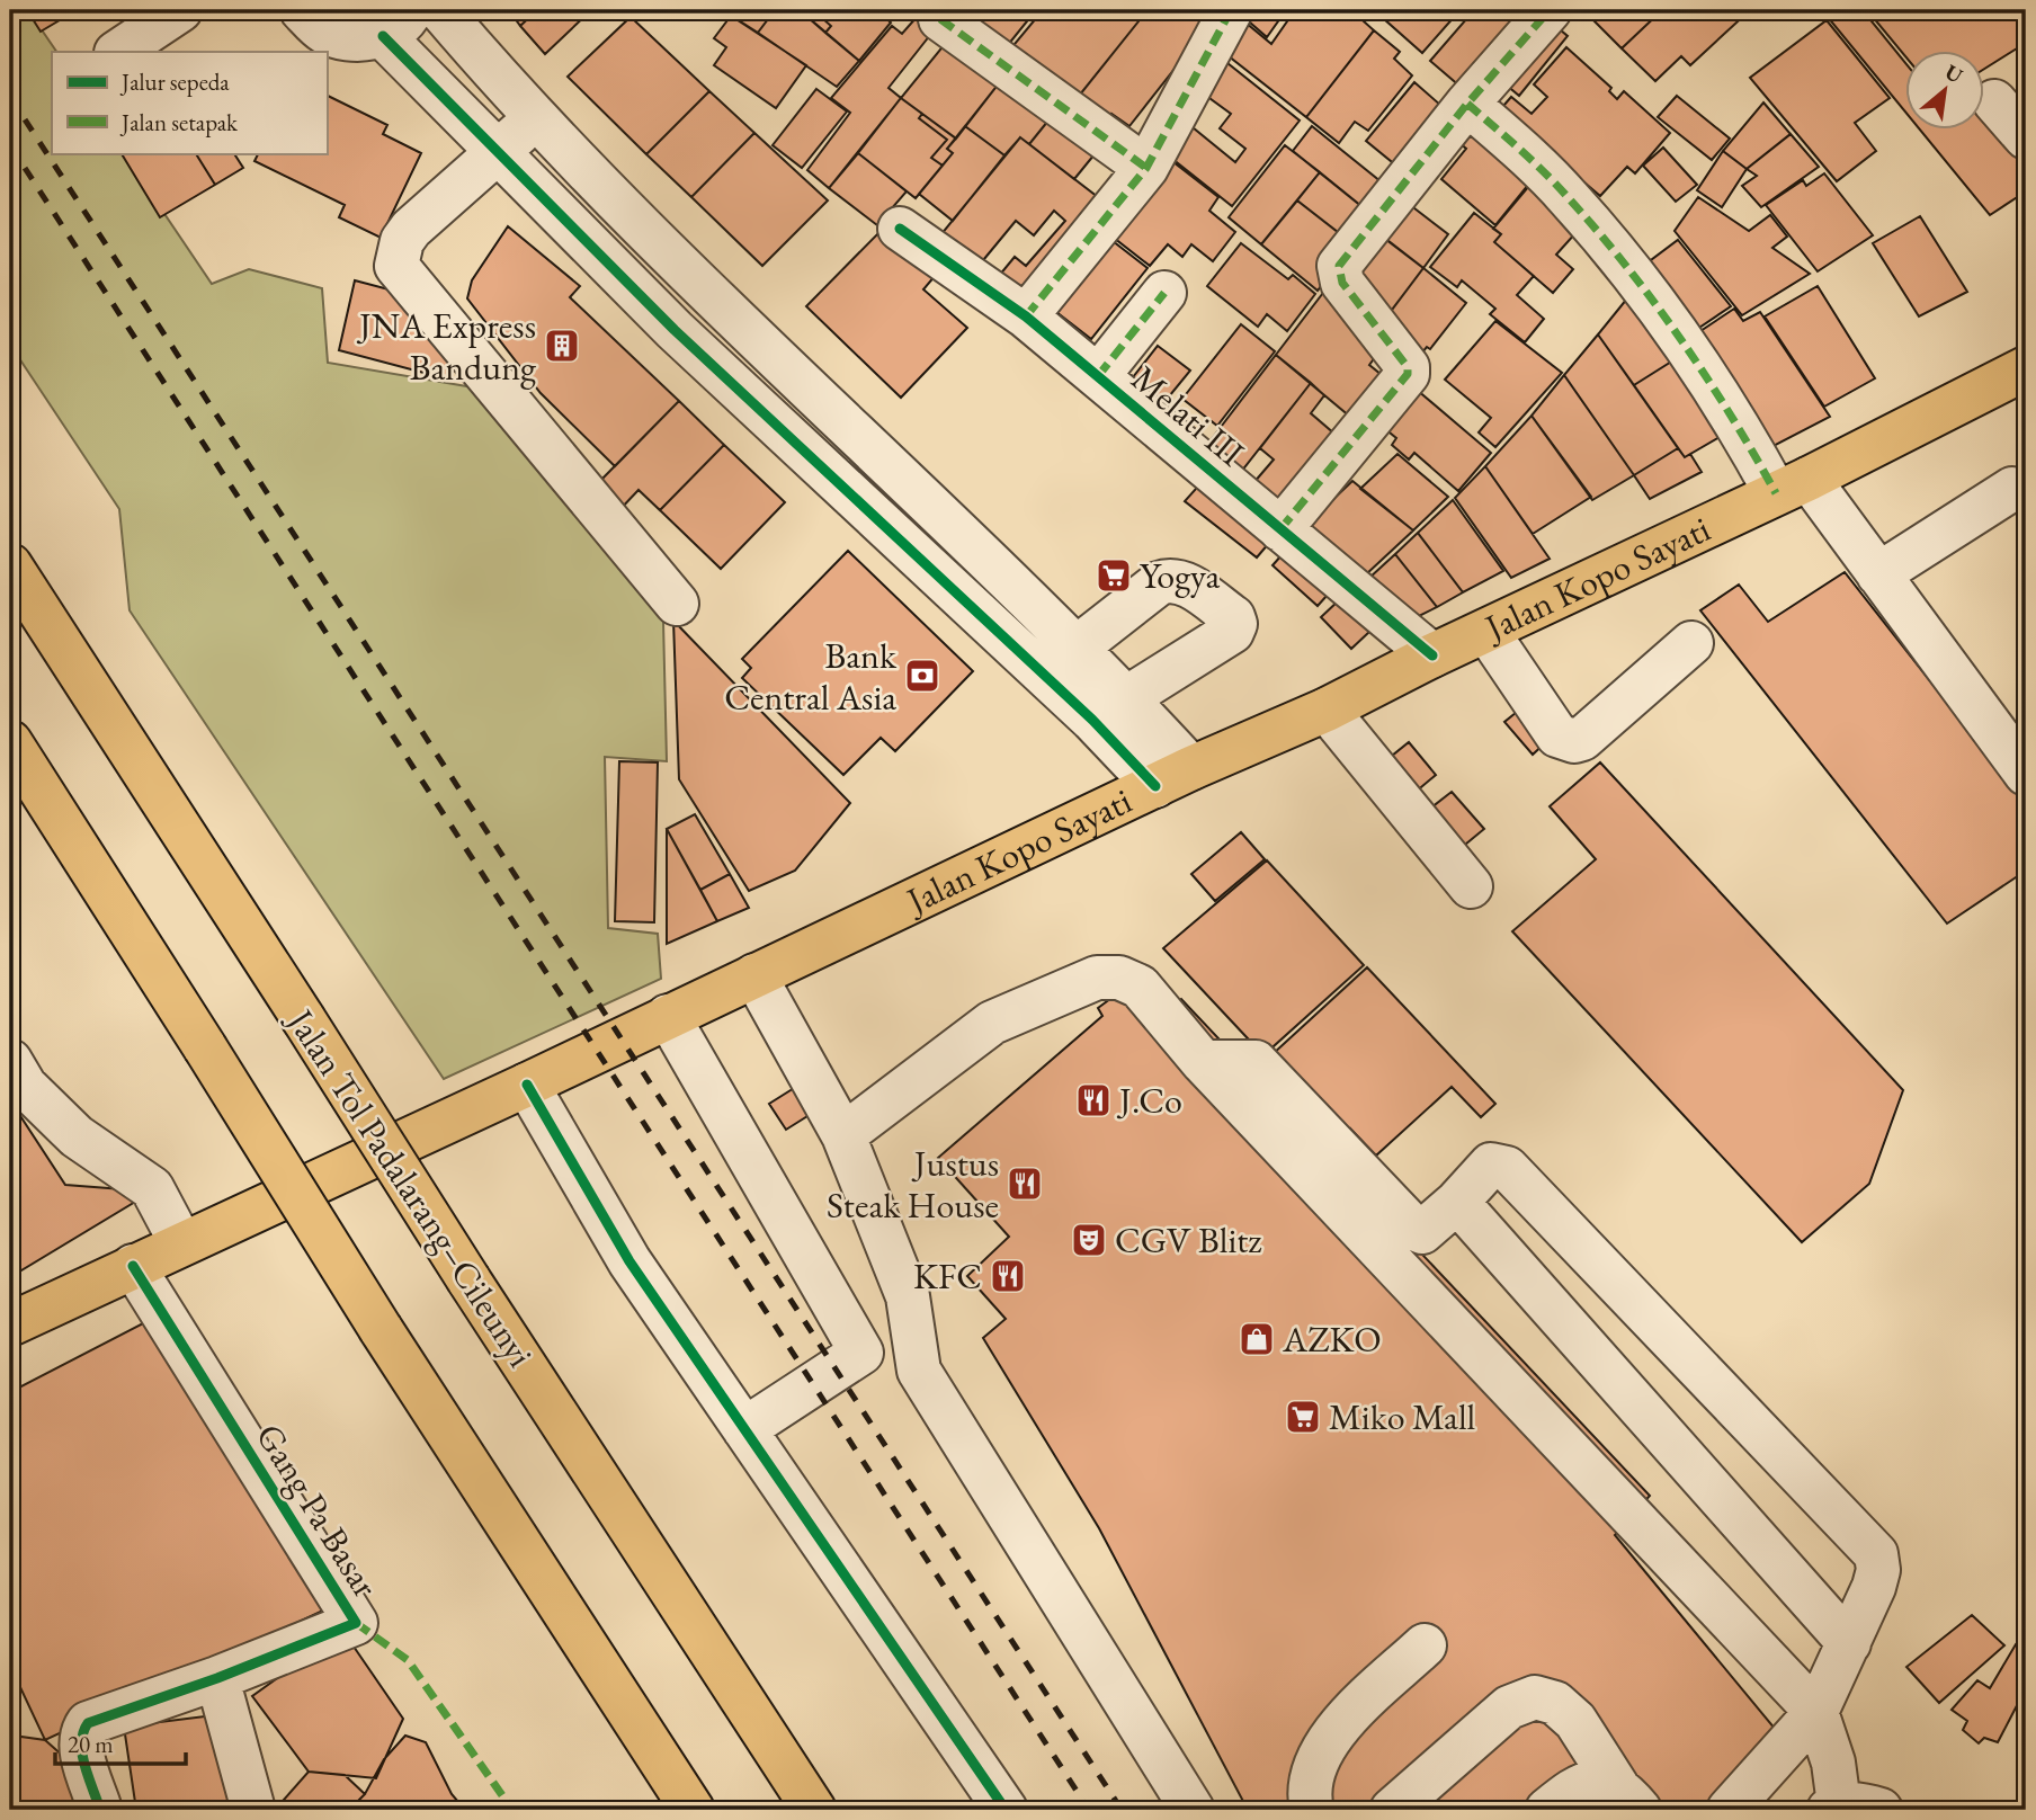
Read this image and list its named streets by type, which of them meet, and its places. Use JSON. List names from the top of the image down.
{
  "streets": {
    "main road": ["Jalan Kopo Sayati", "Jalan Tol Padalarang–Cileunyi"],
    "street": ["Melati III", "Gang Pa Basar"]
  },
  "crossings": [
    ["Melati III", "Jalan Kopo Sayati"],
    ["Jalan Kopo Sayati", "Gang Pa Basar"]
  ],
  "places": {
    "building": ["JNA Express Bandung"],
    "supermarket": ["Yogya", "Miko Mall"],
    "bank": ["Bank Central Asia"],
    "restaurant": ["J.Co", "Justus Steak House", "KFC"],
    "theatre": ["CGV Blitz"],
    "shop": ["AZKO"]
  },
  "legend": ["Jalur sepeda", "Jalan setapak"],
  "scale_bar": "20 m",
  "north": "top right"
}
